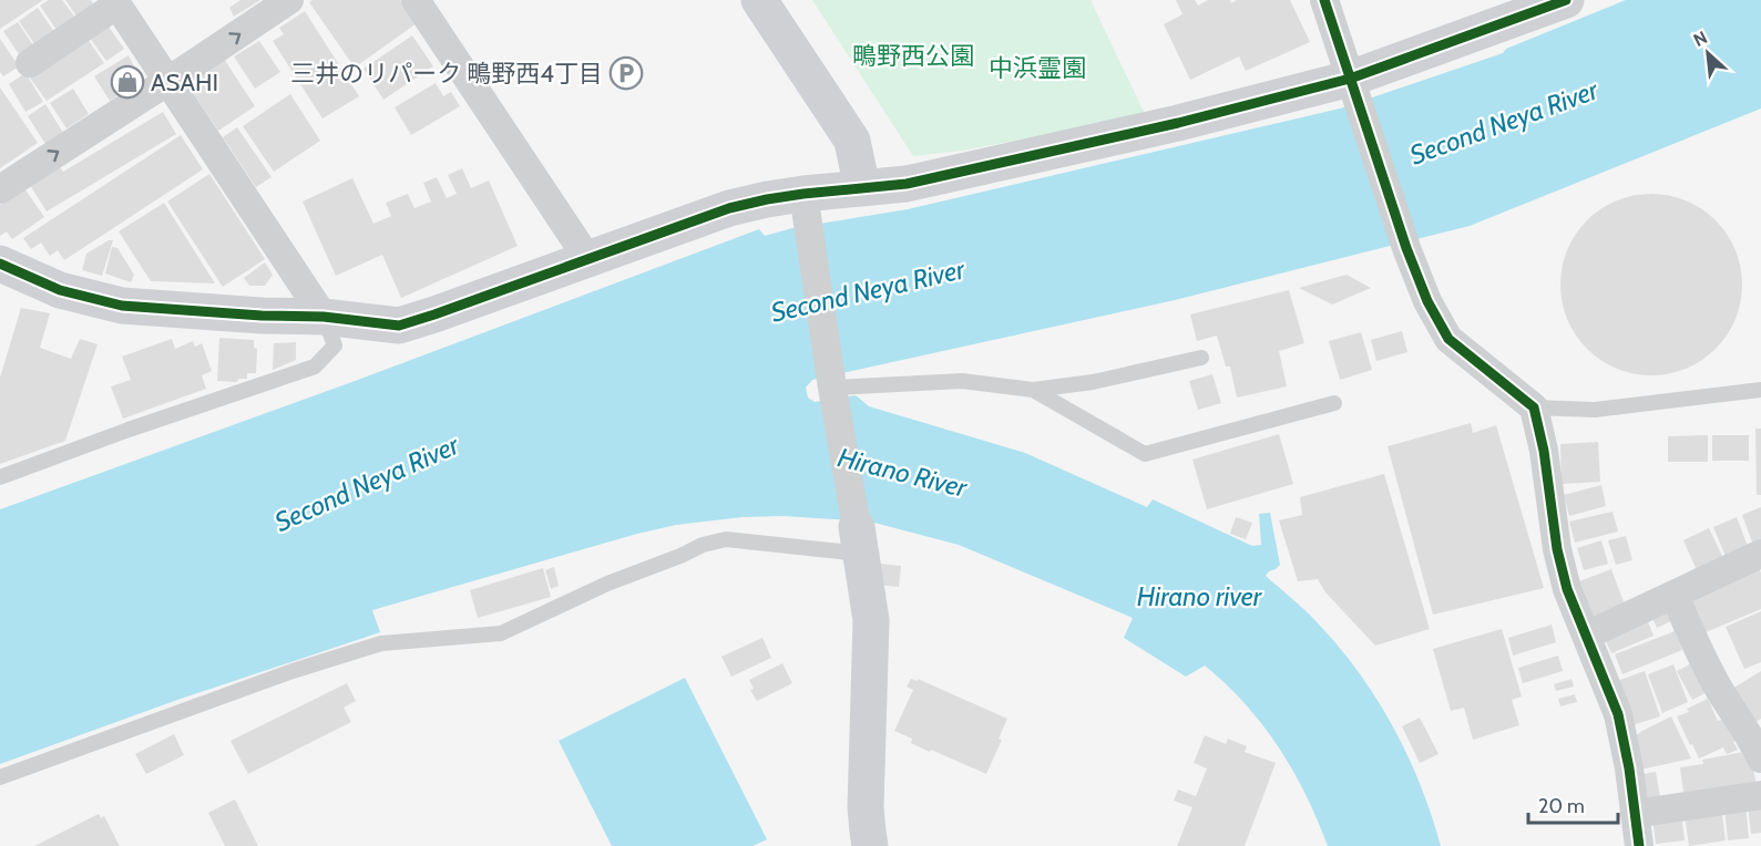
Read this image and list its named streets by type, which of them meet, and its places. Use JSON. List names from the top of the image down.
{
  "water": ["Second Neya River", "Hirano River", "Hirano river"],
  "parks": ["鴫野西公園", "中浜霊園"],
  "places": {
    "parking": ["三井のリパーク 鴫野西4丁目"],
    "shop": ["ASAHI"]
  },
  "scale_bar": "20 m",
  "north": "top left"
}
